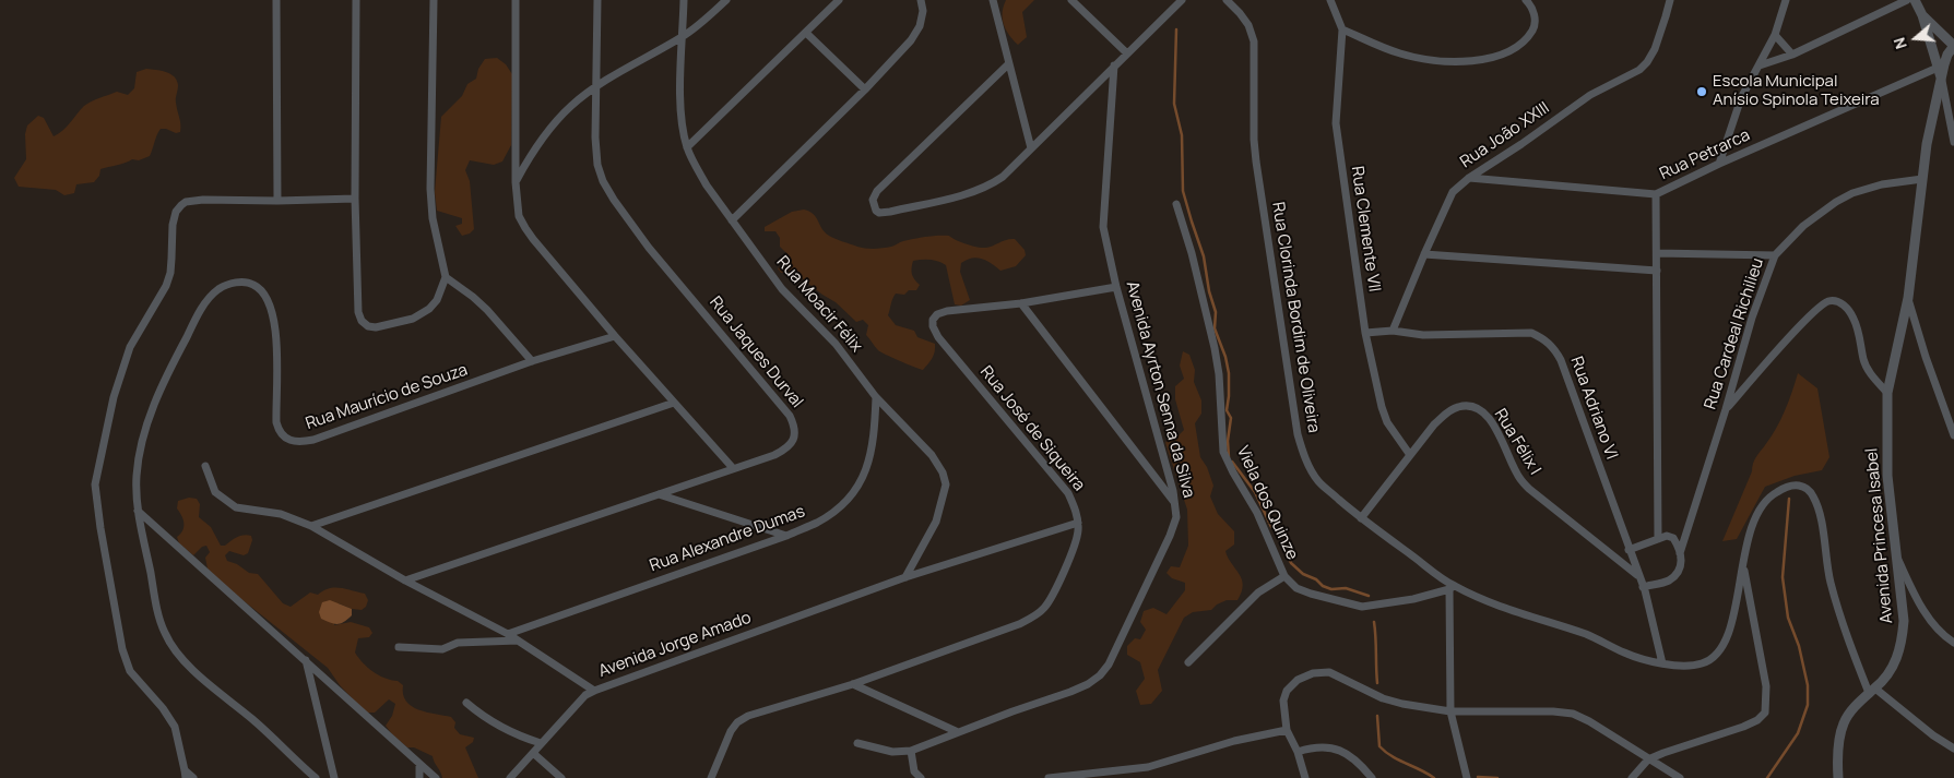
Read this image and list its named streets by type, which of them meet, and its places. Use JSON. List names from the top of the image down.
{
  "streets": {
    "street": [
      "Rua João XXIII",
      "Rua Petrarca",
      "Rua Clemente VII",
      "Rua Moacir Félix",
      "Rua Clorinda Bordim de Oliveira",
      "Rua Cardeal Richilieu",
      "Rua Jaques Durval",
      "Avenida Ayrton Senna da Silva",
      "Rua Maurício de Souza",
      "Rua Adriano VI",
      "Rua José de Siqueira",
      "Rua Félix I",
      "Viela dos Quinze",
      "Avenida Princesa Isabel",
      "Rua Alexandre Dumas",
      "Avenida Jorge Amado"
    ]
  },
  "crossings": [
    ["Rua João XXIII", "Rua Petrarca"],
    ["Rua João XXIII", "Rua Adriano VI"],
    ["Rua Clemente VII", "Rua Adriano VI"],
    ["Rua Clemente VII", "Rua Félix I"],
    ["Rua Moacir Félix", "Rua Alexandre Dumas"],
    ["Rua Moacir Félix", "Avenida Jorge Amado"],
    ["Rua Clorinda Bordim de Oliveira", "Rua Adriano VI"],
    ["Rua Clorinda Bordim de Oliveira", "Rua Félix I"],
    ["Rua Clorinda Bordim de Oliveira", "Viela dos Quinze"],
    ["Rua Clorinda Bordim de Oliveira", "Avenida Princesa Isabel"],
    ["Rua Cardeal Richilieu", "Rua Adriano VI"],
    ["Rua Cardeal Richilieu", "Rua Félix I"],
    ["Rua Cardeal Richilieu", "Avenida Princesa Isabel"],
    ["Rua Jaques Durval", "Avenida Jorge Amado"],
    ["Avenida Ayrton Senna da Silva", "Rua José de Siqueira"],
    ["Rua Adriano VI", "Rua Félix I"],
    ["Rua José de Siqueira", "Avenida Jorge Amado"],
    ["Rua Alexandre Dumas", "Avenida Jorge Amado"]
  ],
  "places": ["Escola Municipal Anísio Spinola Teixeira"],
  "north": "left"
}
